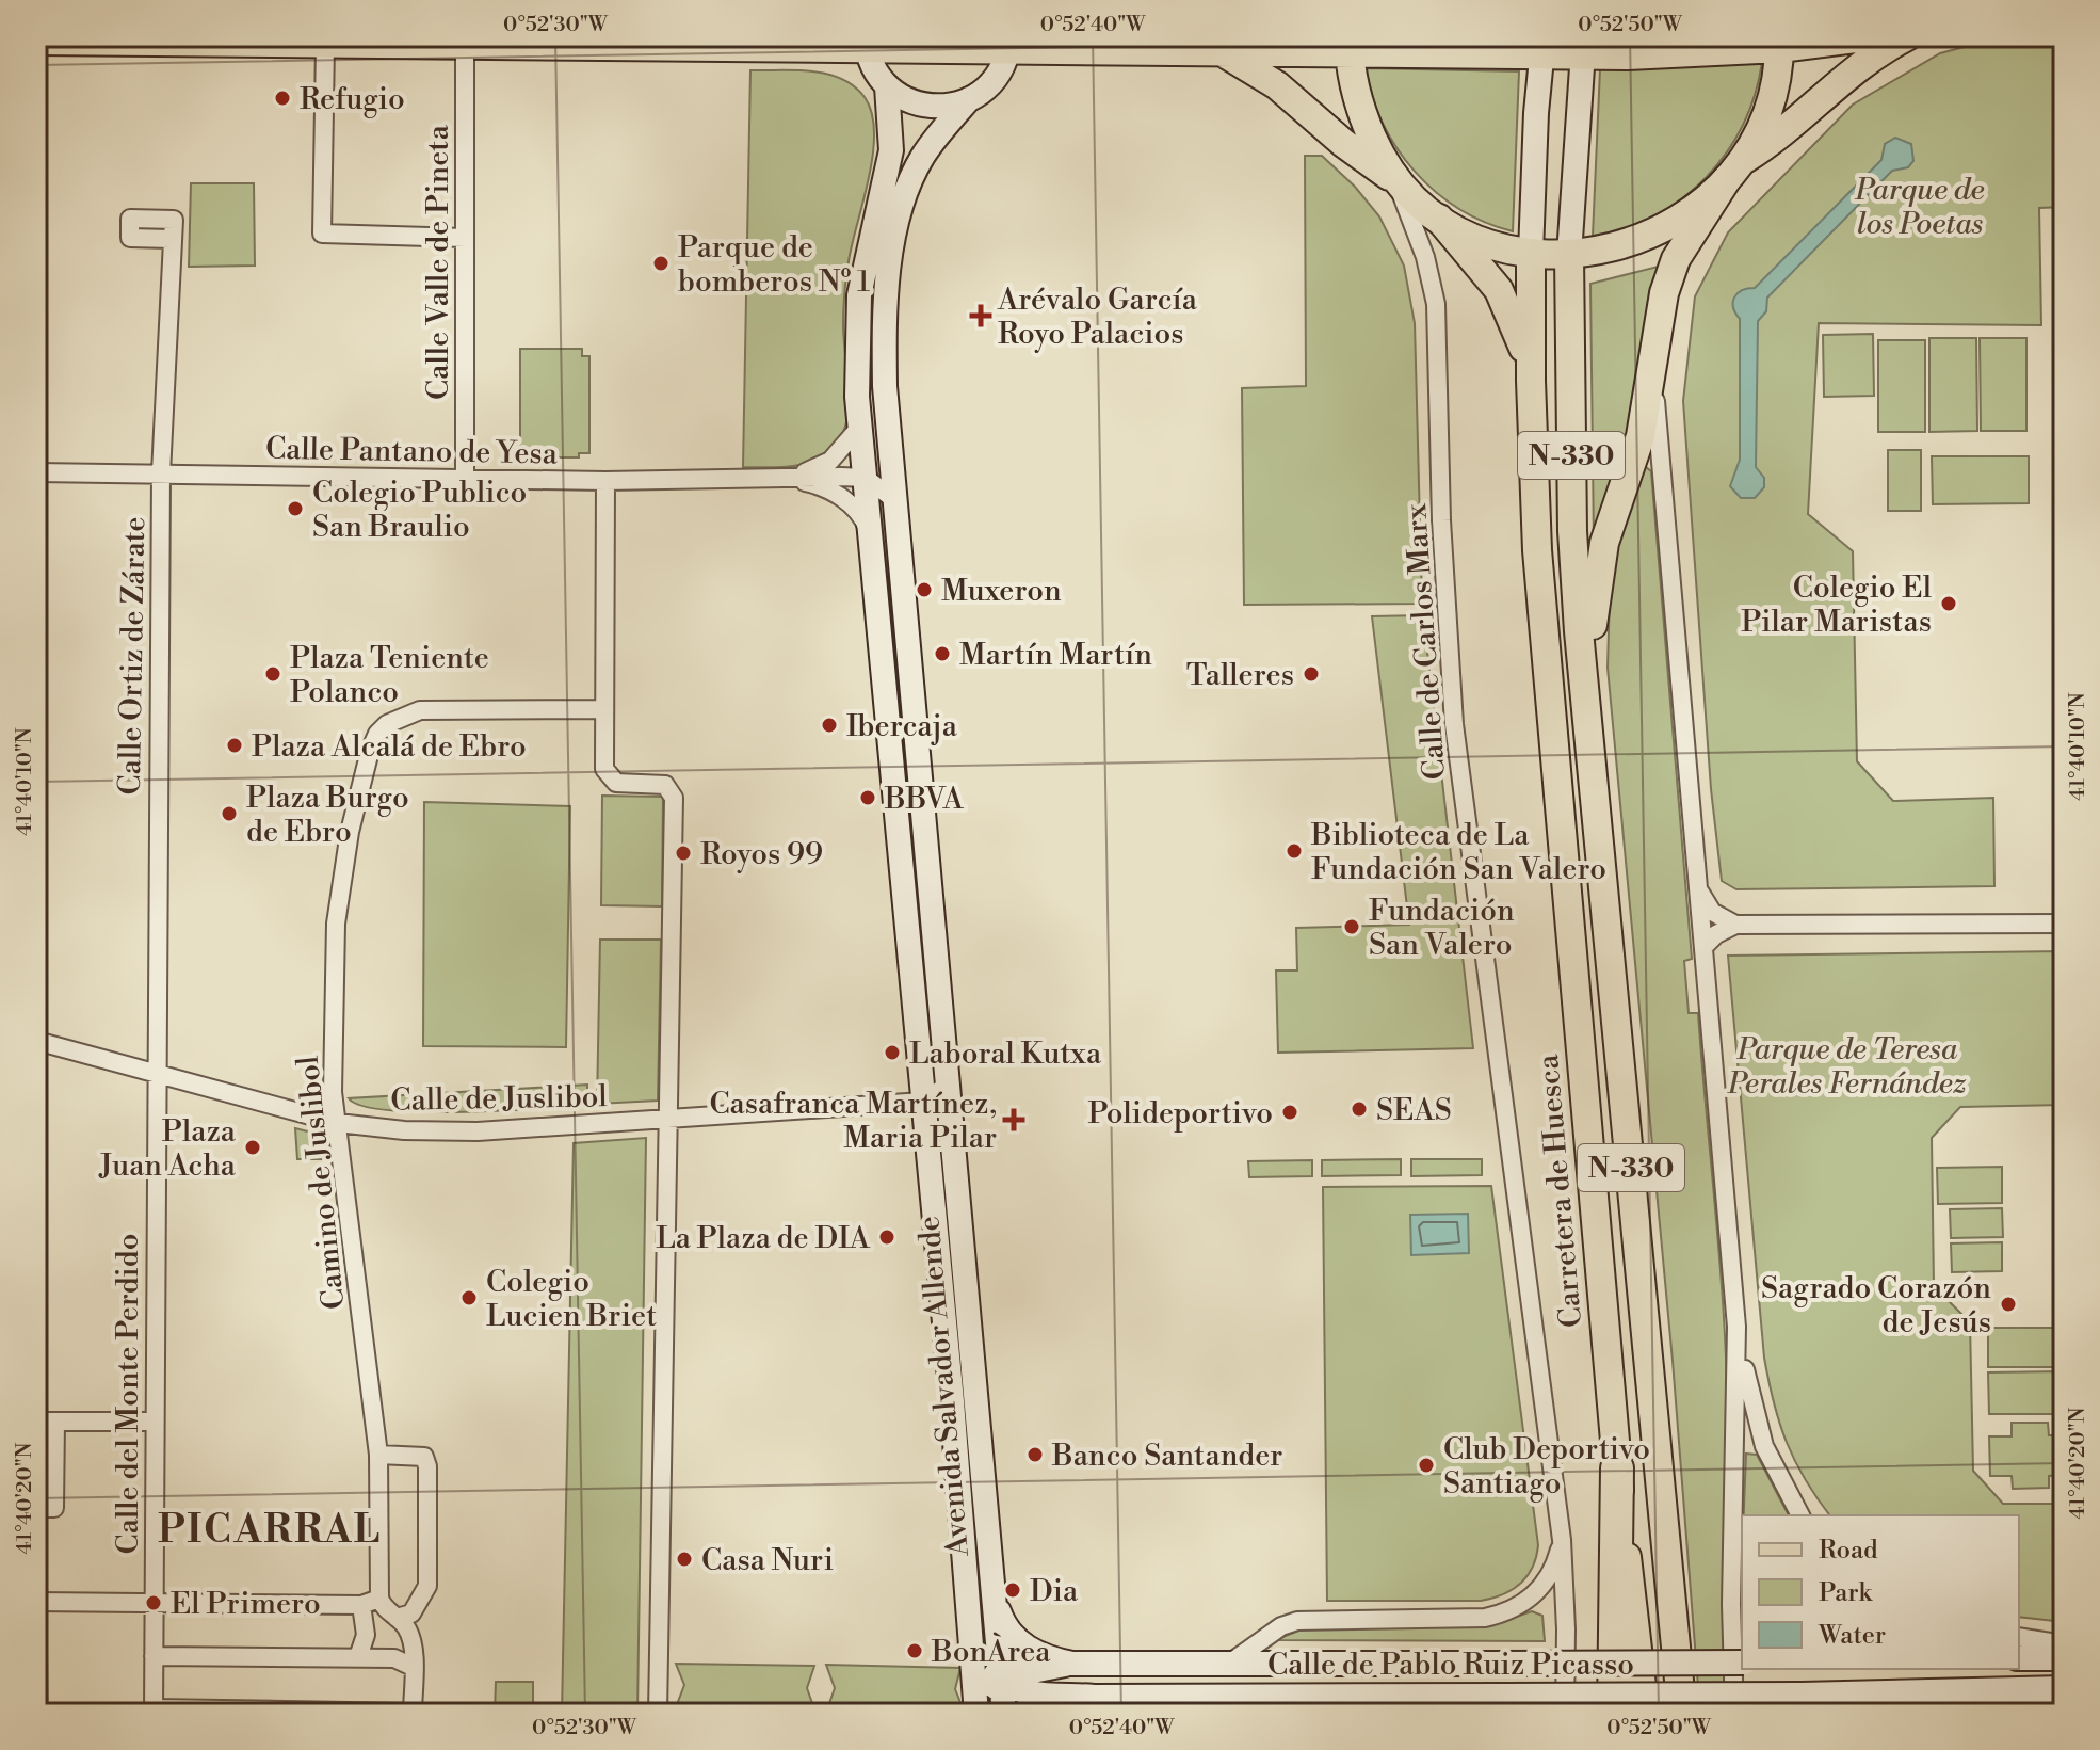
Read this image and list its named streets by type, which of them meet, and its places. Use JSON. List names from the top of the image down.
{
  "streets": {
    "main road": [
      "N-330",
      "Carretera de Huesca",
      "Avenida Salvador Allende",
      "Calle de Pablo Ruiz Picasso"
    ],
    "street": [
      "Calle Valle de Pineta",
      "Calle Pantano de Yesa",
      "Calle de Carlos Marx",
      "Calle Ortiz de Zárate",
      "Calle de Juslibol",
      "Camino de Juslibol",
      "Calle del Monte Perdido"
    ]
  },
  "crossings": [
    ["Calle Valle de Pineta", "Calle Pantano de Yesa"],
    ["Calle Pantano de Yesa", "Calle Ortiz de Zárate"],
    ["Calle Pantano de Yesa", "Avenida Salvador Allende"],
    ["Calle de Carlos Marx", "Calle de Pablo Ruiz Picasso"],
    ["Calle Ortiz de Zárate", "Calle de Juslibol"],
    ["Calle Ortiz de Zárate", "Calle del Monte Perdido"],
    ["Calle de Juslibol", "Camino de Juslibol"],
    ["Calle de Juslibol", "Avenida Salvador Allende"],
    ["Calle de Juslibol", "Calle del Monte Perdido"],
    ["Avenida Salvador Allende", "Calle de Pablo Ruiz Picasso"]
  ],
  "districts": ["PICARRAL"],
  "parks": ["Parque de los Poetas", "Parque de Teresa Perales Fernández"],
  "places": {
    "other": [
      "Refugio",
      "Parque de bomberos Nº 1",
      "Colegio Publico San Braulio",
      "Muxeron",
      "Colegio El Pilar Maristas",
      "Martín Martín",
      "Plaza Teniente Polanco",
      "Talleres",
      "Ibercaja",
      "Plaza Alcalá de Ebro",
      "BBVA",
      "Plaza Burgo de Ebro",
      "Biblioteca de La Fundación San Valero",
      "Royos 99",
      "Fundación San Valero",
      "Laboral Kutxa",
      "SEAS",
      "Polideportivo",
      "Plaza Juan Acha",
      "La Plaza de DIA",
      "Colegio Lucien Briet",
      "Sagrado Corazón de Jesús",
      "Banco Santander",
      "Club Deportivo Santiago",
      "Casa Nuri",
      "Dia",
      "El Primero",
      "BonÀrea"
    ],
    "health": ["Arévalo García Royo Palacios", "Casafranca Martínez, Maria Pilar"]
  },
  "legend": ["Road", "Park", "Water"],
  "coordinates": [
    "0°52'30\"W",
    "0°52'40\"W",
    "0°52'50\"W",
    "41°40'10\"N",
    "41°40'20\"N"
  ]
}
